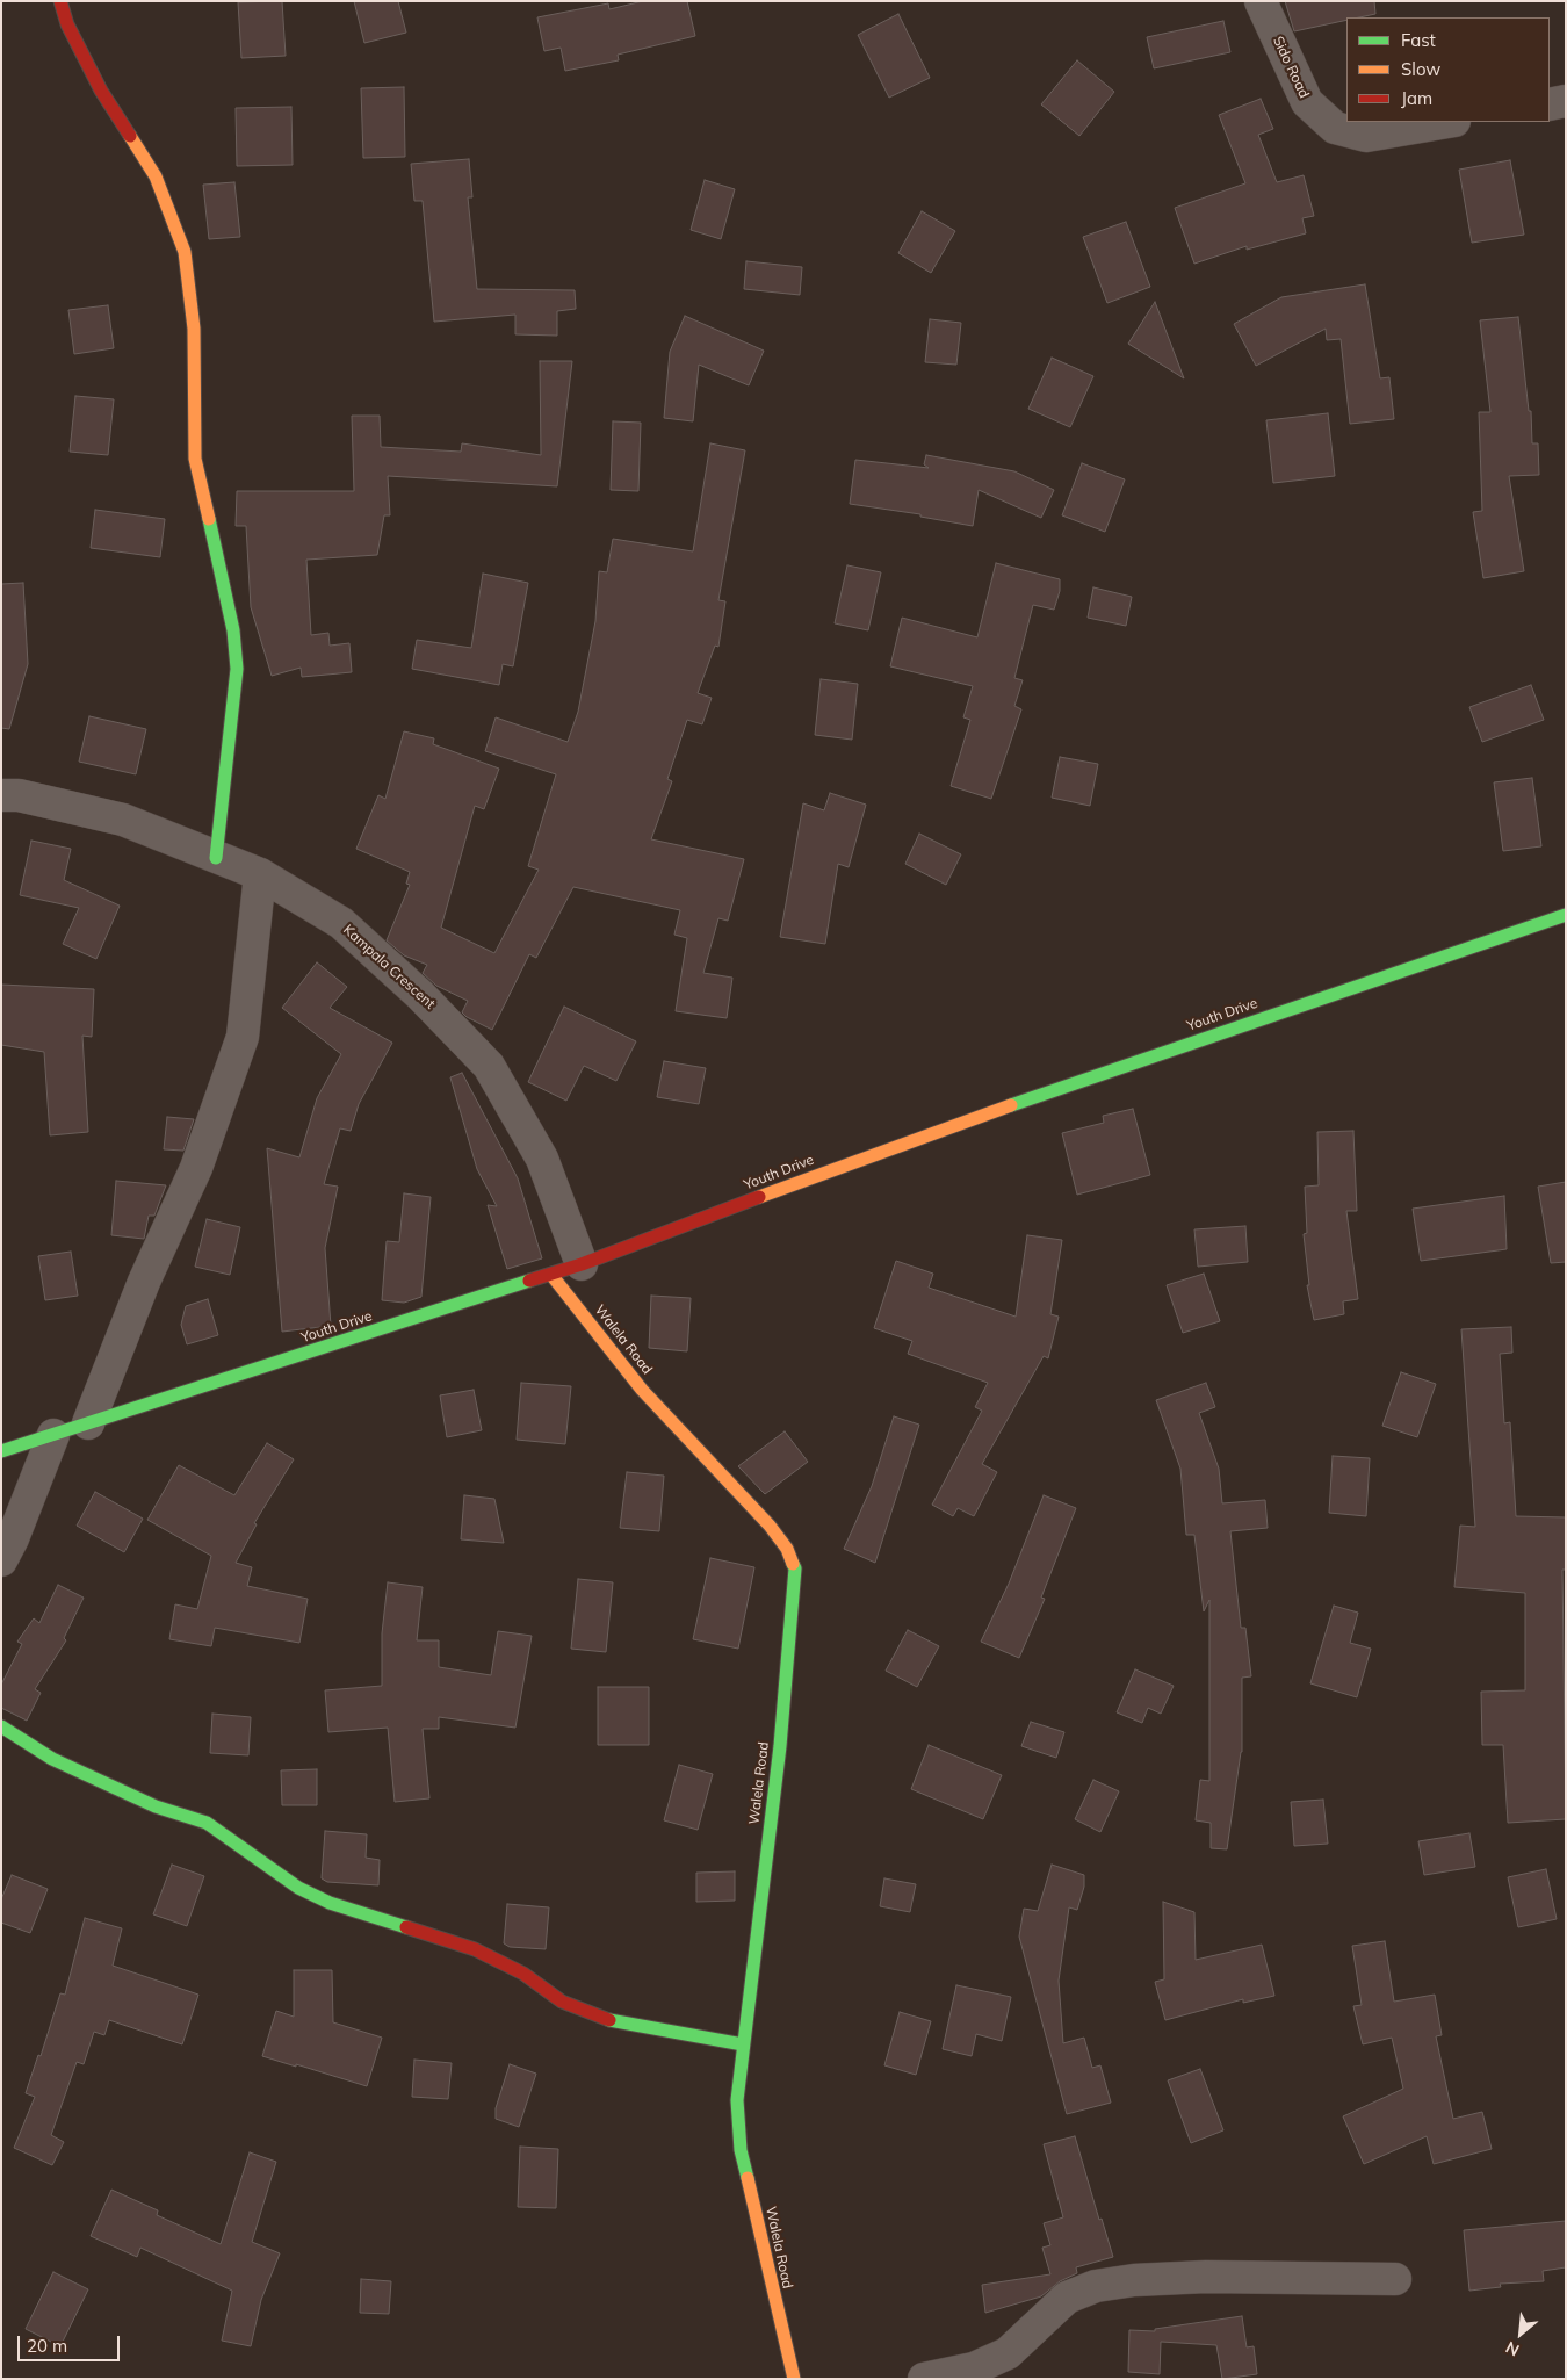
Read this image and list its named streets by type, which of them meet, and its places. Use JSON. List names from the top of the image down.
{
  "streets": {
    "street": [
      "Sido Road",
      "Kampala Crescent",
      "Youth Drive",
      "Walela Road"
    ]
  },
  "crossings": [
    ["Kampala Crescent", "Youth Drive"],
    ["Youth Drive", "Walela Road"]
  ],
  "legend": ["Fast", "Slow", "Jam"],
  "scale_bar": "20 m",
  "north": "bottom left"
}
